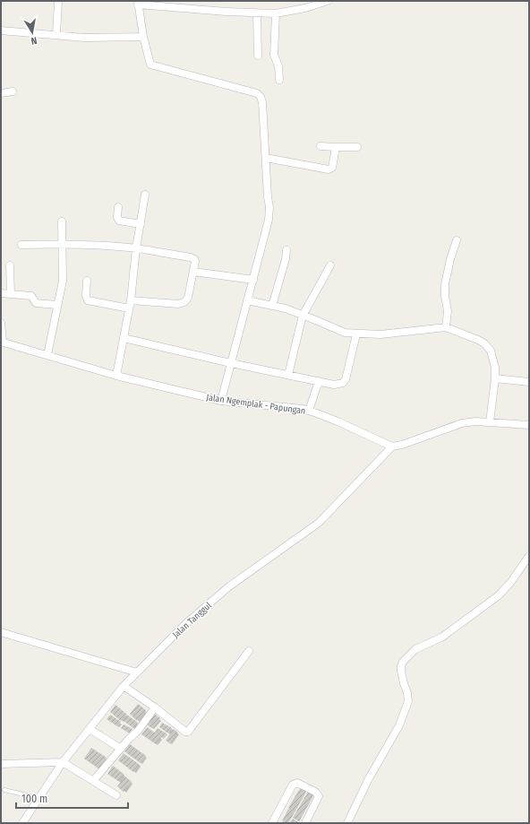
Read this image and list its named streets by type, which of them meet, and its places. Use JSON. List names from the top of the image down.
{
  "streets": {
    "street": ["Jalan Ngemplak - Papungan", "Jalan Tanggul"]
  },
  "crossings": [
    ["Jalan Ngemplak - Papungan", "Jalan Tanggul"]
  ],
  "scale_bar": "100 m",
  "north": "bottom"
}
